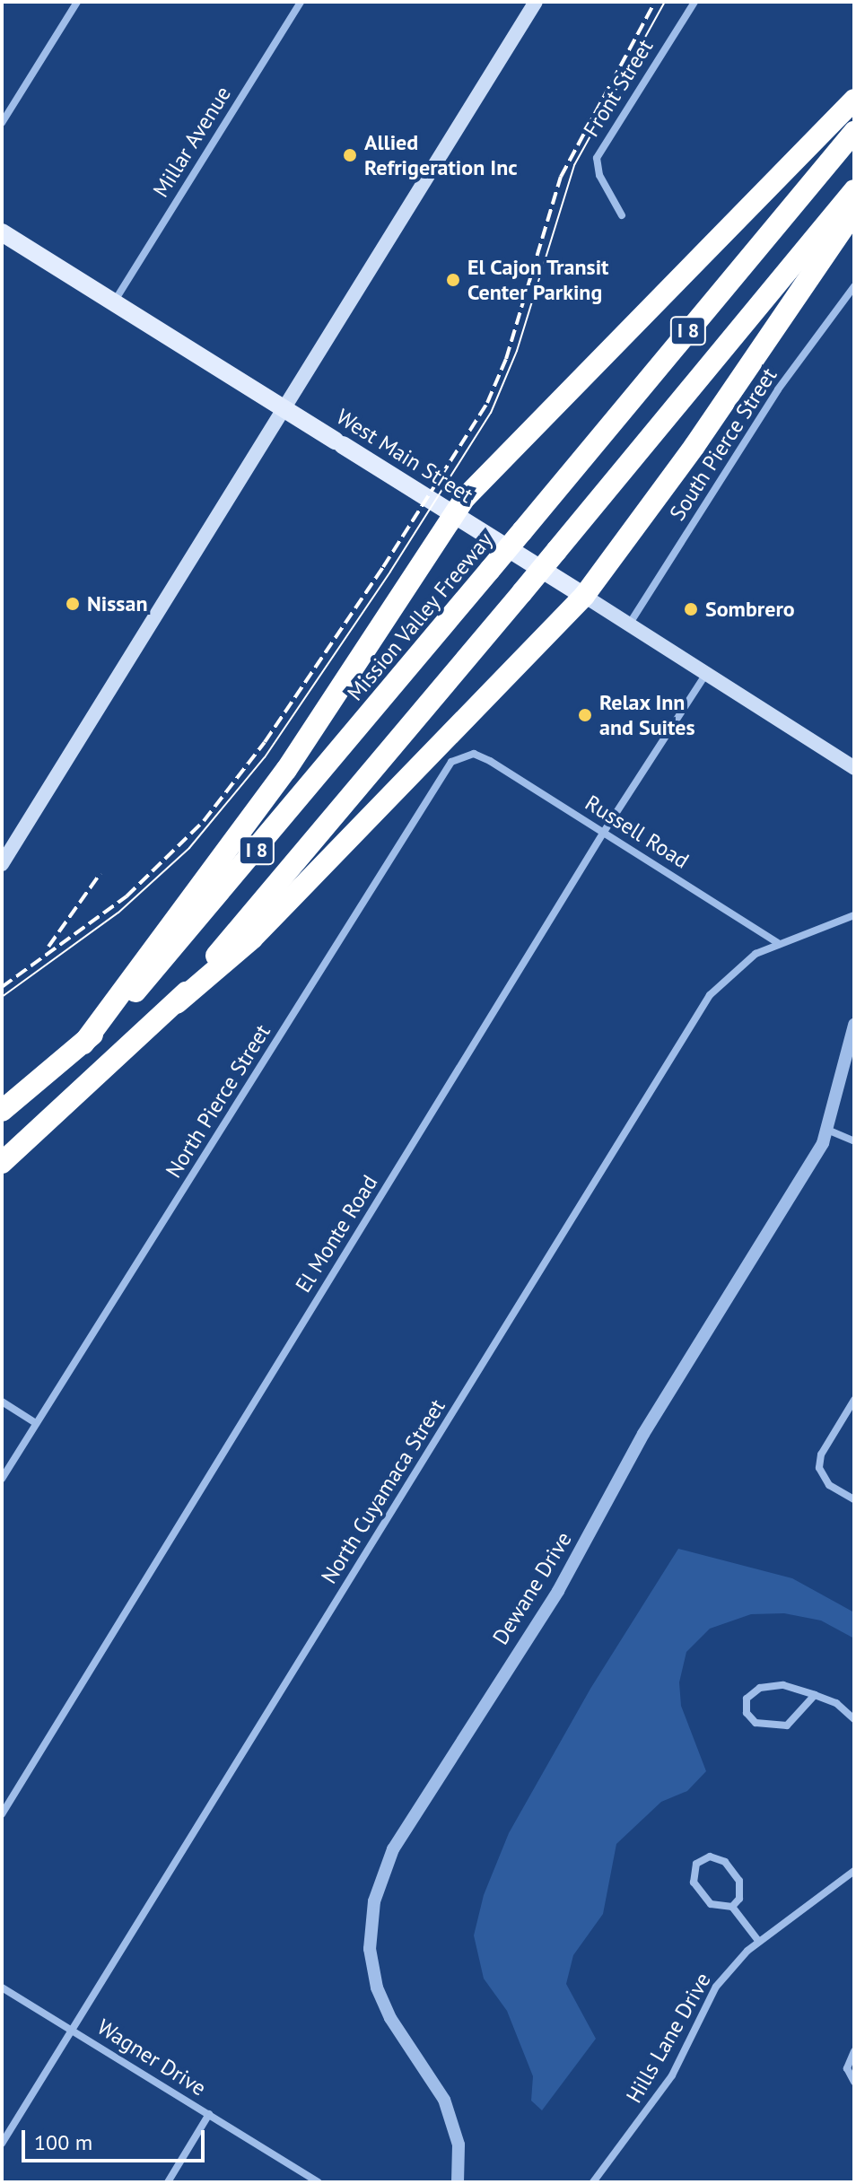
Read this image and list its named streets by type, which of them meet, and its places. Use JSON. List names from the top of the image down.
{
  "streets": {
    "highway": ["I 8", "Mission Valley Freeway"],
    "main road": ["West Main Street"],
    "street": [
      "Front Street",
      "Millar Avenue",
      "South Pierce Street",
      "Russell Road",
      "North Pierce Street",
      "El Monte Road",
      "North Cuyamaca Street",
      "Dewane Drive",
      "Hills Lane Drive",
      "Wagner Drive"
    ]
  },
  "crossings": [
    ["Millar Avenue", "West Main Street"],
    ["South Pierce Street", "West Main Street"],
    ["West Main Street", "El Monte Road"],
    ["Russell Road", "North Pierce Street"],
    ["Russell Road", "El Monte Road"],
    ["Russell Road", "North Cuyamaca Street"],
    ["North Cuyamaca Street", "Wagner Drive"]
  ],
  "places": [
    "Allied Refrigeration Inc",
    "El Cajon Transit Center Parking",
    "Nissan",
    "Sombrero",
    "Relax Inn and Suites"
  ],
  "scale_bar": "100 m"
}
